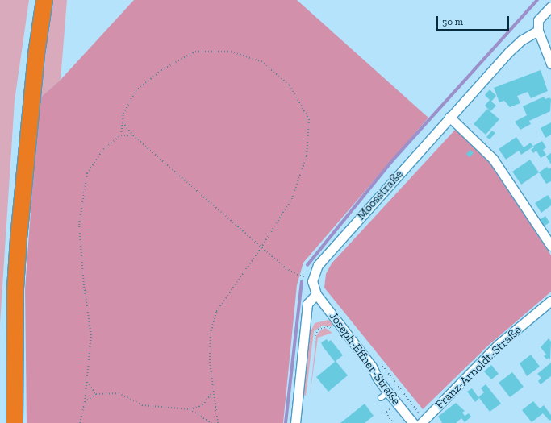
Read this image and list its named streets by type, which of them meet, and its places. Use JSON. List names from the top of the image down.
{
  "streets": {
    "street": ["Moosstraße", "Joseph-Effner-Straße", "Franz-Arnoldt-Straße"]
  },
  "scale_bar": "50 m"
}
